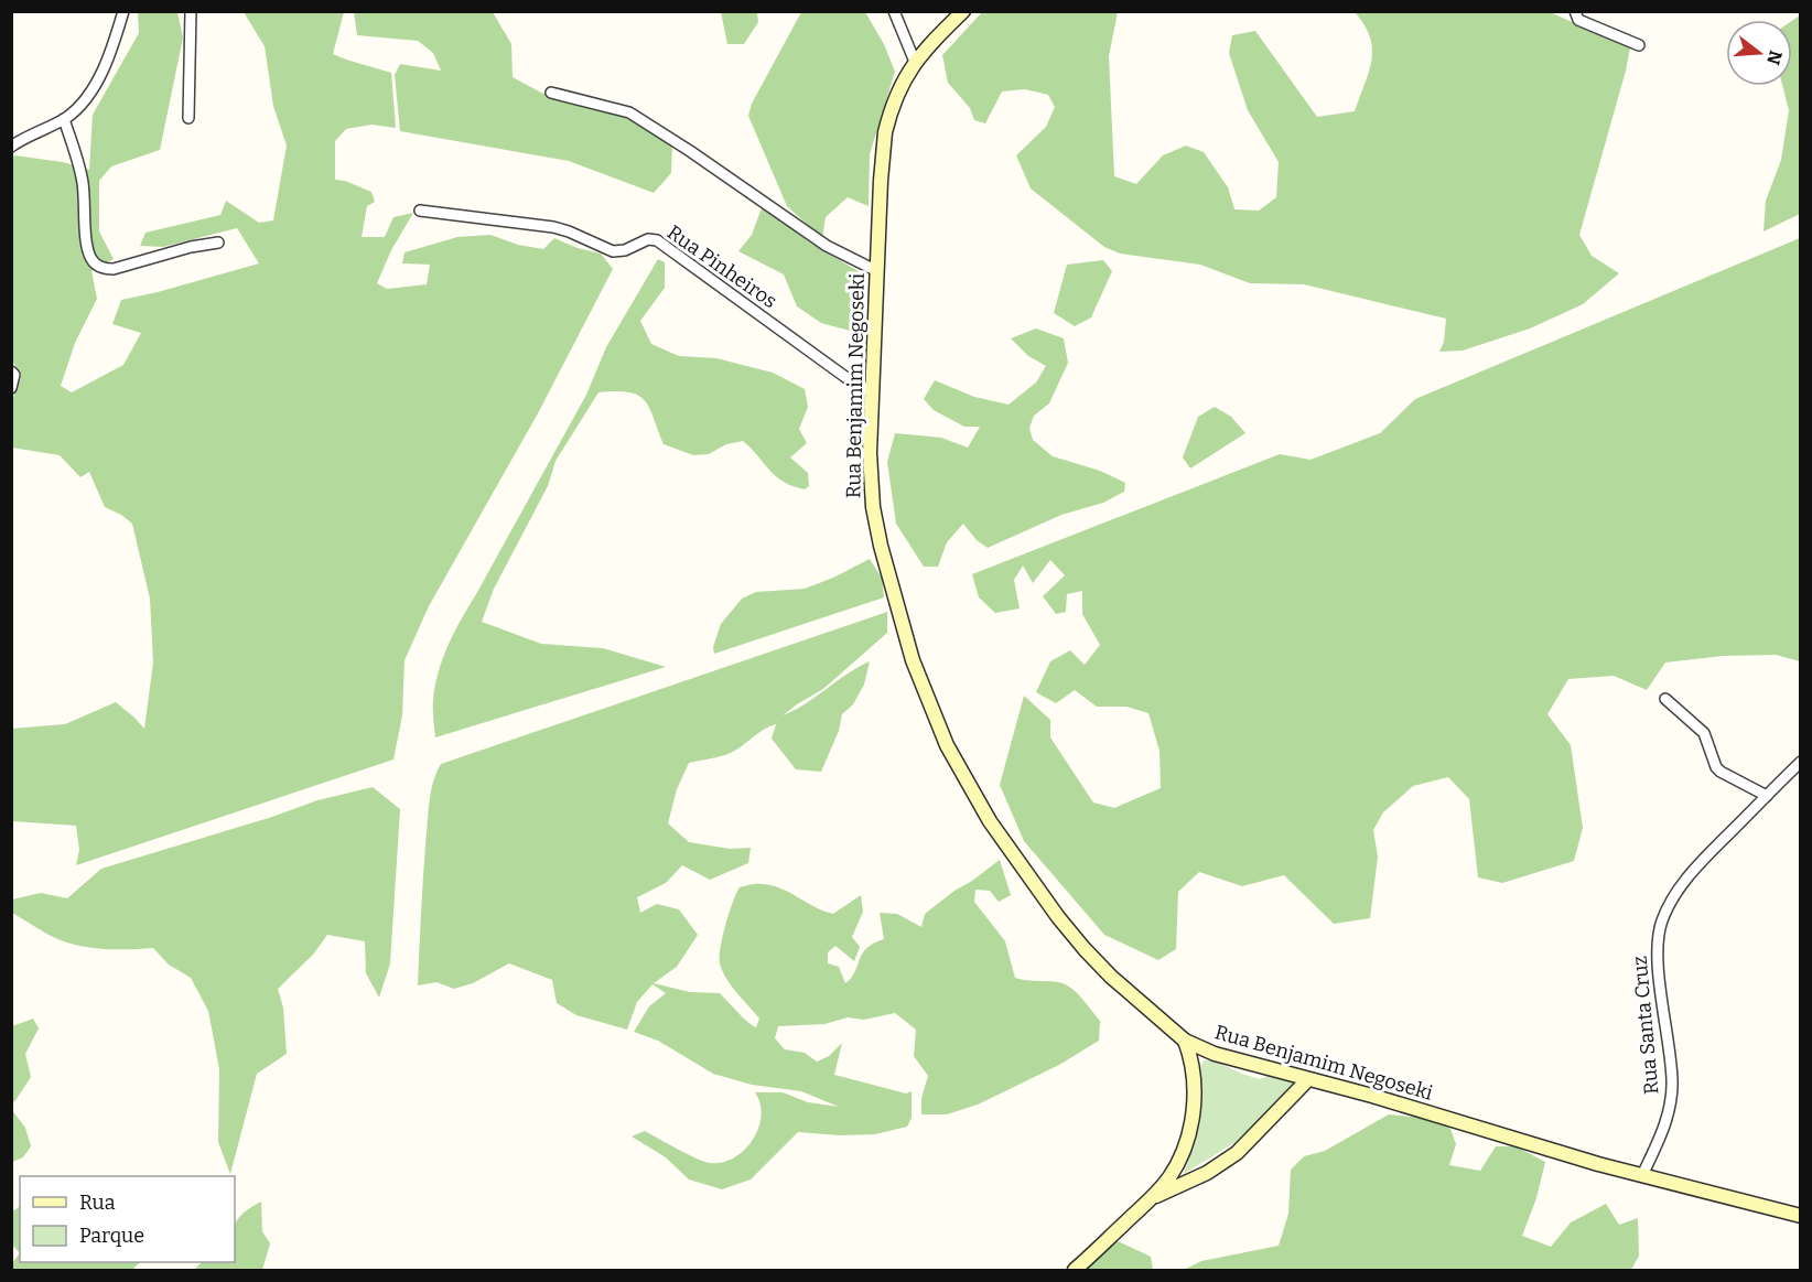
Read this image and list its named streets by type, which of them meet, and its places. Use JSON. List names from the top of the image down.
{
  "streets": {
    "main road": ["Rua Benjamim Negoseki"],
    "street": ["Rua Pinheiros", "Rua Santa Cruz"]
  },
  "crossings": [
    ["Rua Pinheiros", "Rua Benjamim Negoseki"],
    ["Rua Benjamim Negoseki", "Rua Santa Cruz"]
  ],
  "legend": ["Rua", "Parque"],
  "north": "right"
}
